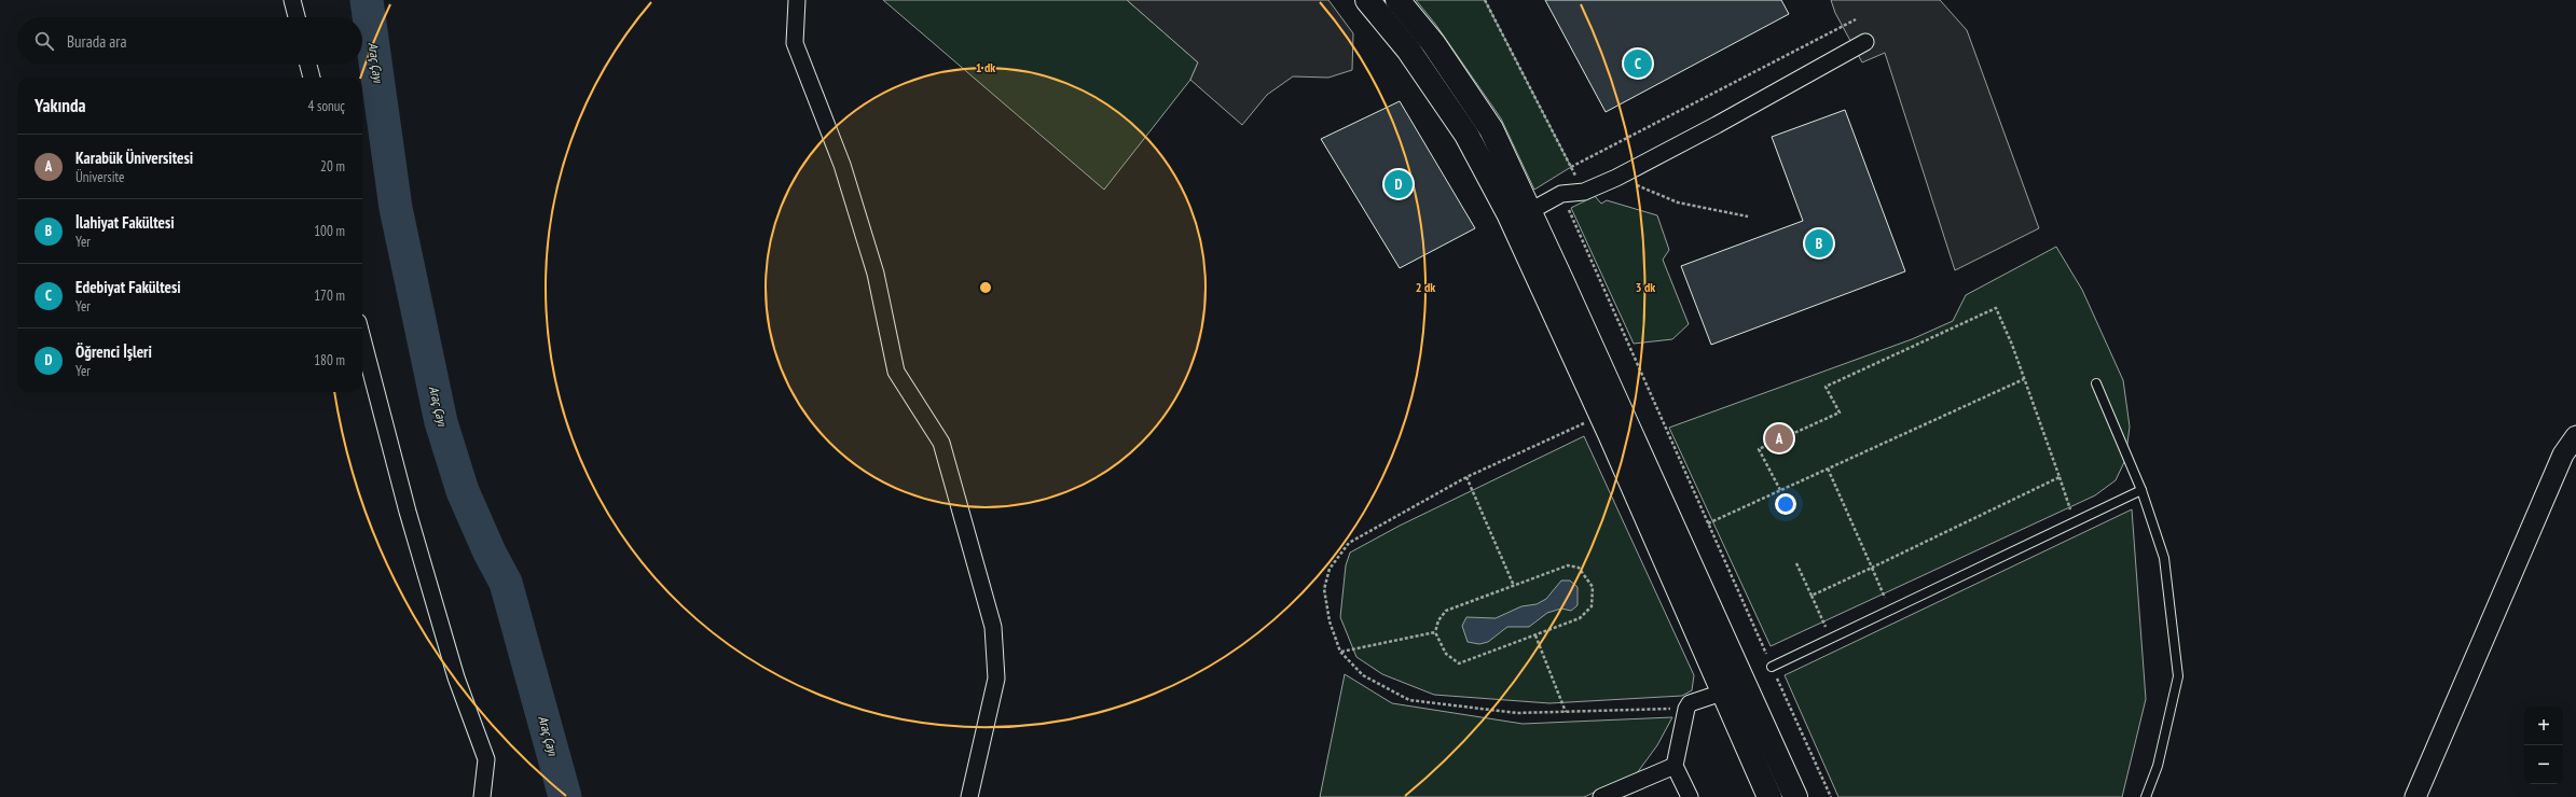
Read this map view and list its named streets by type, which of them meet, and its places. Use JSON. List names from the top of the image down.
{
  "water": ["Araç Çayı"],
  "page": {
    "search": "Burada ara",
    "pins": [
      "C",
      "D",
      "B",
      "A"
    ],
    "heading": ["Yakında", "4 sonuç"],
    "list": [
      {
        "mark": "A",
        "name": "Karabük Üniversitesi",
        "note": "Üniversite",
        "value": "20 m"
      },
      {
        "mark": "B",
        "name": "İlahiyat Fakültesi",
        "note": "Yer",
        "value": "100 m"
      },
      {
        "mark": "C",
        "name": "Edebiyat Fakültesi",
        "note": "Yer",
        "value": "170 m"
      },
      {
        "mark": "D",
        "name": "Öğrenci İşleri",
        "note": "Yer",
        "value": "180 m"
      }
    ],
    "map_buttons": ["+", "−"]
  },
  "rings": ["1 dk", "2 dk", "3 dk"]
}
